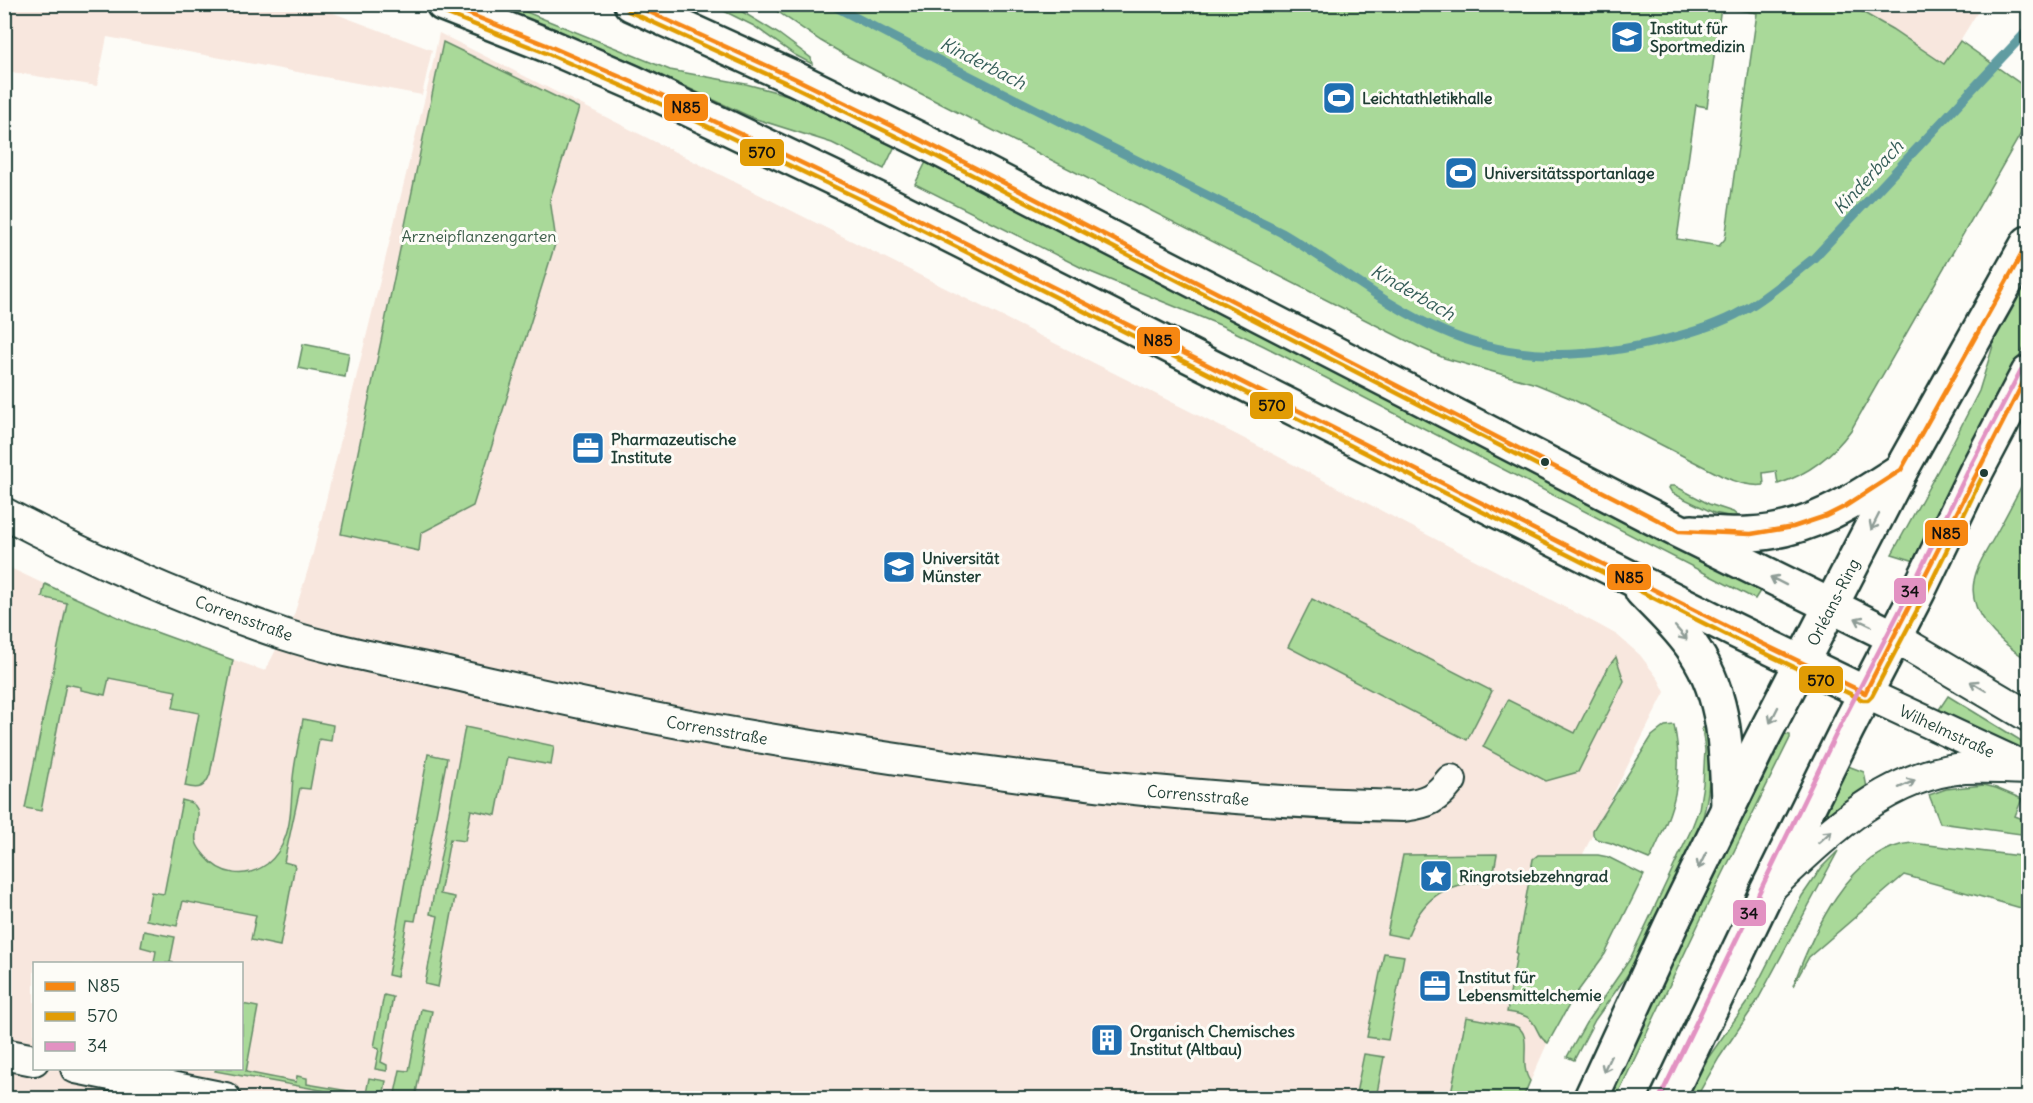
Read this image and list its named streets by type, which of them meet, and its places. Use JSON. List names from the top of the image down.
{
  "streets": {
    "main road": ["Orléans-Ring"],
    "street": ["Corrensstraße", "Wilhelmstraße"]
  },
  "one_way": ["Wilhelmstraße"],
  "water": ["Kinderbach"],
  "parks": ["Arzneipflanzengarten"],
  "places": {
    "school or university": ["Institut für Sportmedizin", "Universität Münster"],
    "sports": ["Leichtathletikhalle", "Universitätssportanlage"],
    "office": ["Pharmazeutische Institute", "Institut für Lebensmittelchemie"],
    "place": ["Ringrotsiebzehngrad"],
    "building": ["Organisch Chemisches Institut (Altbau)"]
  },
  "lines": ["transit line N85", "transit line 570", "transit line 34"],
  "legend": ["N85", "570", "34"]
}
